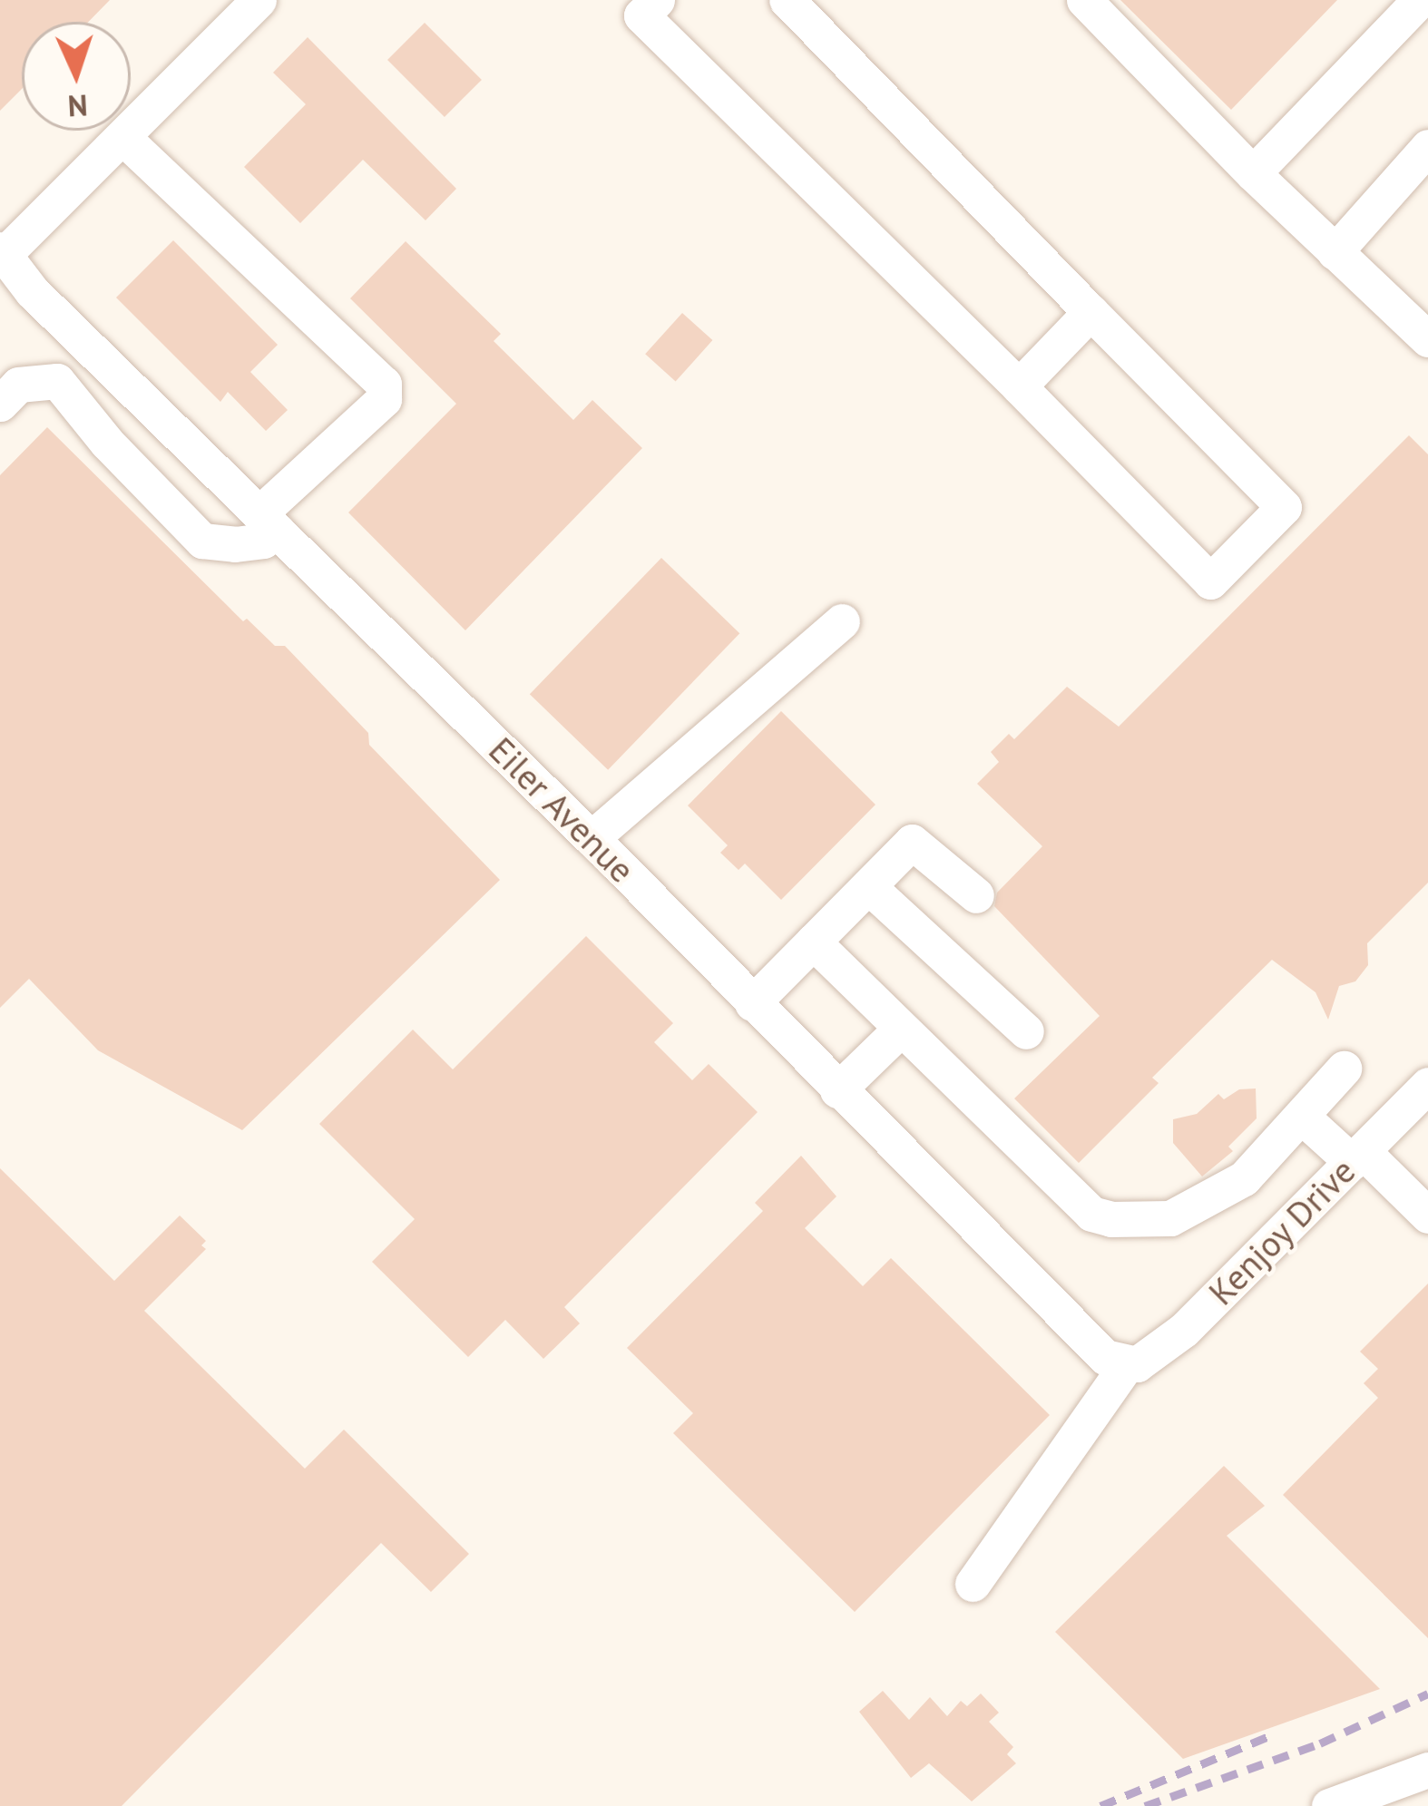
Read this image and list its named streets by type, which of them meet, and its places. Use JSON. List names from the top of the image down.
{
  "streets": {
    "street": ["Eiler Avenue", "Kenjoy Drive"]
  },
  "crossings": [
    ["Eiler Avenue", "Kenjoy Drive"]
  ],
  "north": "bottom"
}
